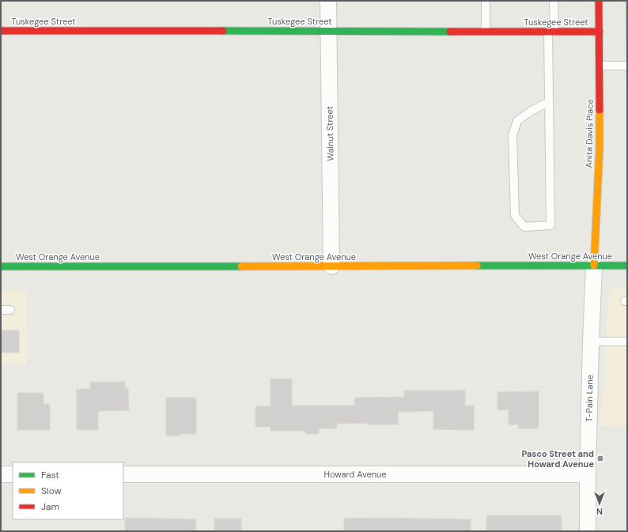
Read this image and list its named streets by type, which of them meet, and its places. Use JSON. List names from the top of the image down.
{
  "streets": {
    "street": [
      "Tuskegee Street",
      "Walnut Street",
      "Anita Davis Place",
      "West Orange Avenue",
      "T-Pain Lane",
      "Howard Avenue"
    ]
  },
  "crossings": [
    ["Tuskegee Street", "Walnut Street"],
    ["Tuskegee Street", "Anita Davis Place"],
    ["Walnut Street", "West Orange Avenue"],
    ["Anita Davis Place", "West Orange Avenue"],
    ["Anita Davis Place", "T-Pain Lane"],
    ["West Orange Avenue", "T-Pain Lane"],
    ["T-Pain Lane", "Howard Avenue"]
  ],
  "places": {
    "transit": ["Pasco Street and Howard Avenue"]
  },
  "legend": ["Fast", "Slow", "Jam"],
  "north": "bottom"
}
